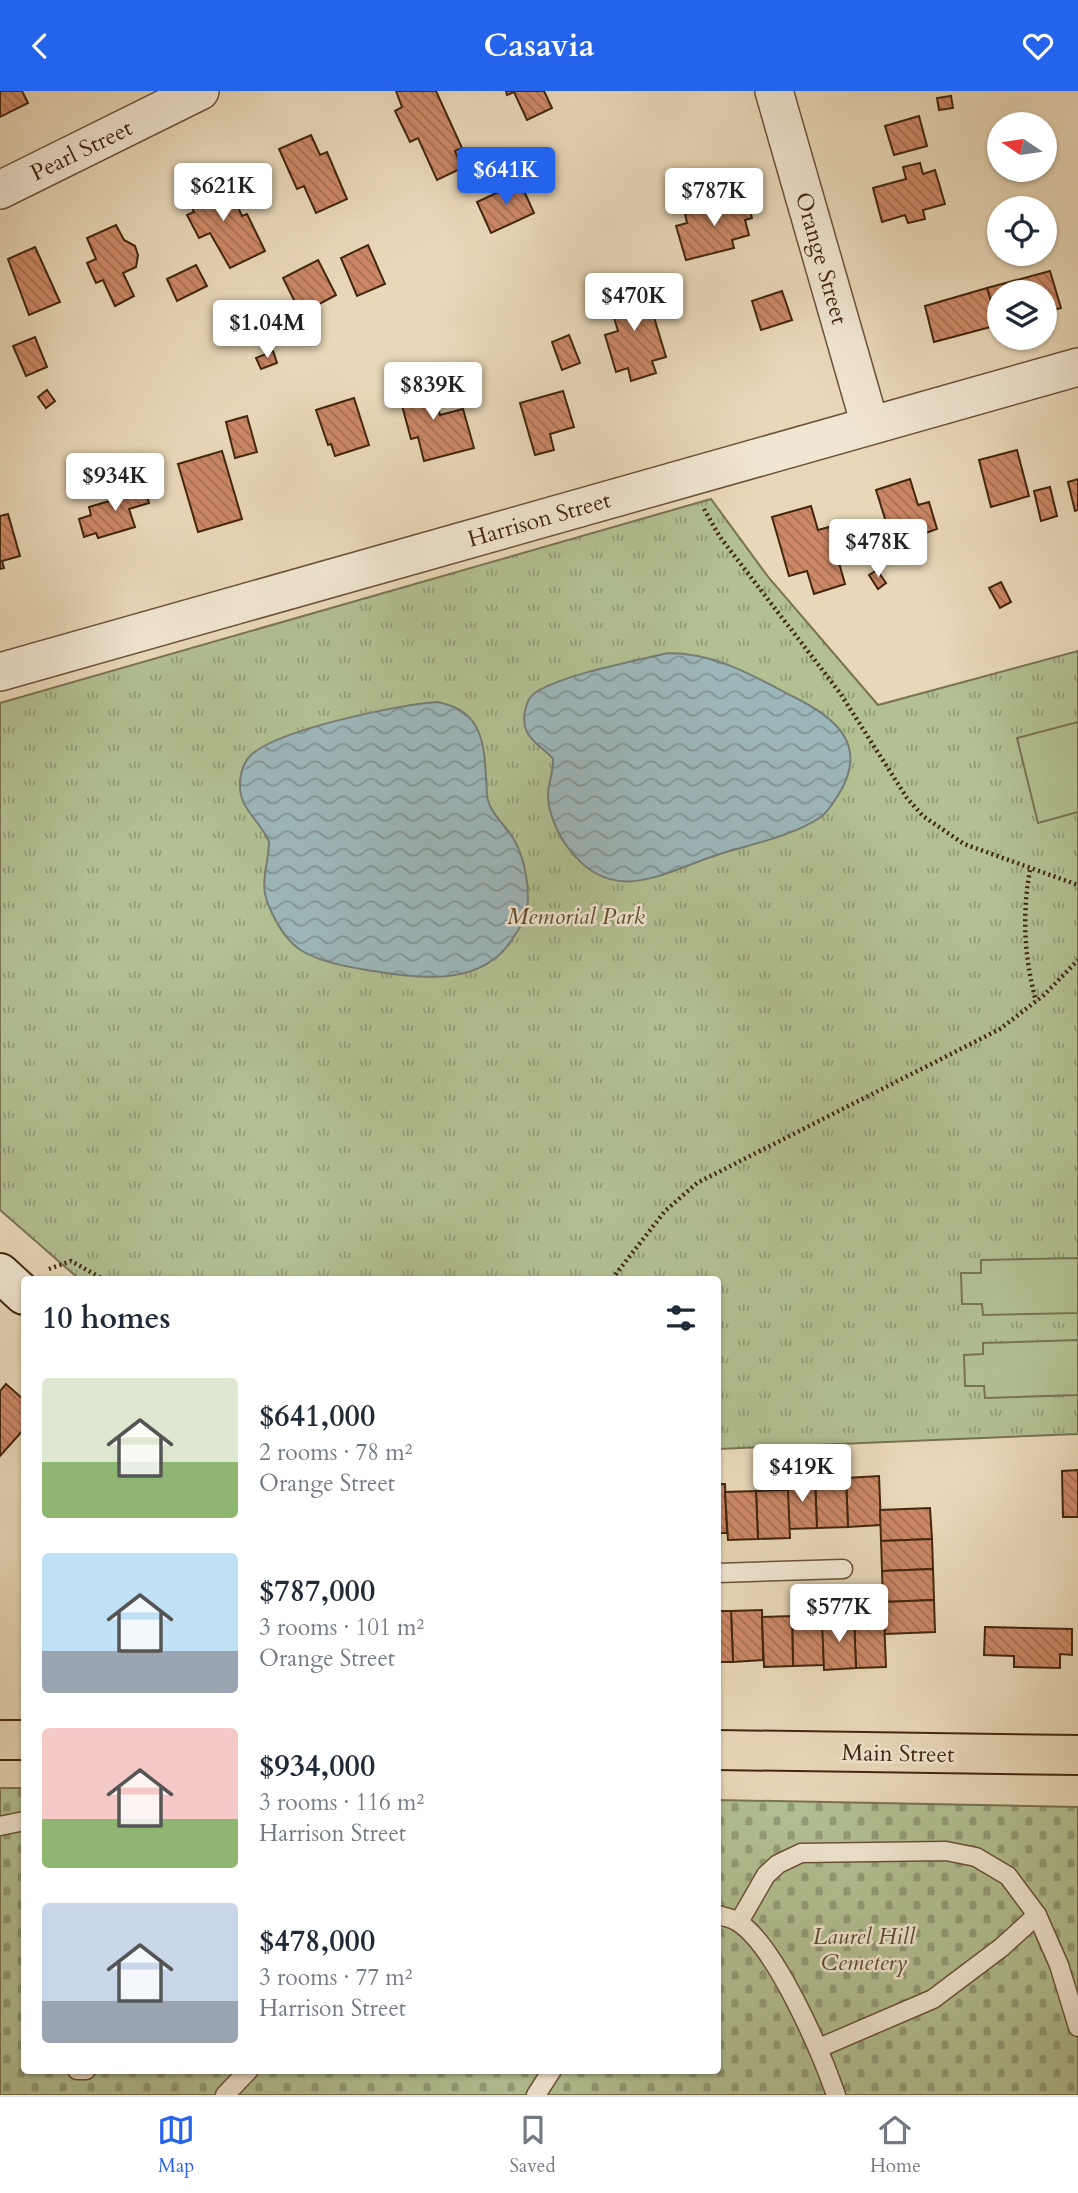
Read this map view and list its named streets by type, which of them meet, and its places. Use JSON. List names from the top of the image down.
{
  "streets": {
    "main road": ["Main Street"],
    "street": ["Pearl Street", "Orange Street", "Harrison Street"]
  },
  "crossings": [
    ["Orange Street", "Harrison Street"]
  ],
  "parks": ["Memorial Park", "Laurel Hill Cemetery"],
  "north": "left",
  "page": {
    "header": "Casavia",
    "price": [
      "$641K",
      "$621K",
      "$787K",
      "$470K",
      "$1.04M",
      "$839K",
      "$934K",
      "$478K",
      "$419K",
      "$577K"
    ],
    "heading": "10 homes",
    "list": [
      {
        "name": "$641,000",
        "note": "2 rooms · 78 m² · Orange Street"
      },
      {
        "name": "$787,000",
        "note": "3 rooms · 101 m² · Orange Street"
      },
      {
        "name": "$934,000",
        "note": "3 rooms · 116 m² · Harrison Street"
      },
      {
        "name": "$478,000",
        "note": "3 rooms · 77 m² · Harrison Street"
      }
    ],
    "tabs": ["Map", "Saved", "Home"]
  }
}
